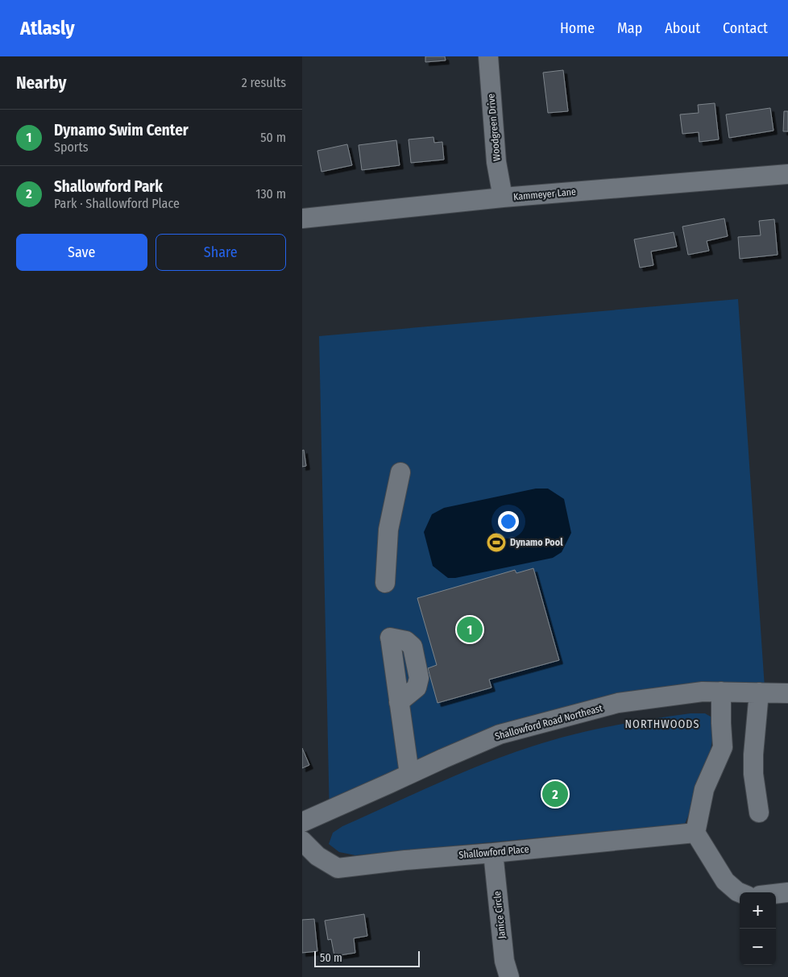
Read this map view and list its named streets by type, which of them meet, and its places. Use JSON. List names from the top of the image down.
{
  "streets": {
    "street": [
      "Woodgreen Drive",
      "Kammeyer Lane",
      "Shallowford Road Northeast",
      "Shallowford Place",
      "Janice Circle"
    ]
  },
  "crossings": [
    ["Woodgreen Drive", "Kammeyer Lane"],
    ["Shallowford Place", "Janice Circle"]
  ],
  "districts": ["NORTHWOODS"],
  "places": {
    "sports": ["Dynamo Pool"]
  },
  "scale_bar": "50 m",
  "page": {
    "header": "Atlasly",
    "nav": [
      "Home",
      "Map",
      "About",
      "Contact"
    ],
    "heading": ["Nearby", "2 results"],
    "list": [
      {
        "mark": "1",
        "name": "Dynamo Swim Center",
        "note": "Sports",
        "value": "50 m"
      },
      {
        "mark": "2",
        "name": "Shallowford Park",
        "note": "Park · Shallowford Place",
        "value": "130 m"
      }
    ],
    "buttons": ["Save", "Share"],
    "pins": ["1", "2"],
    "map_buttons": ["+", "−"],
    "scale": "50 m"
  }
}
